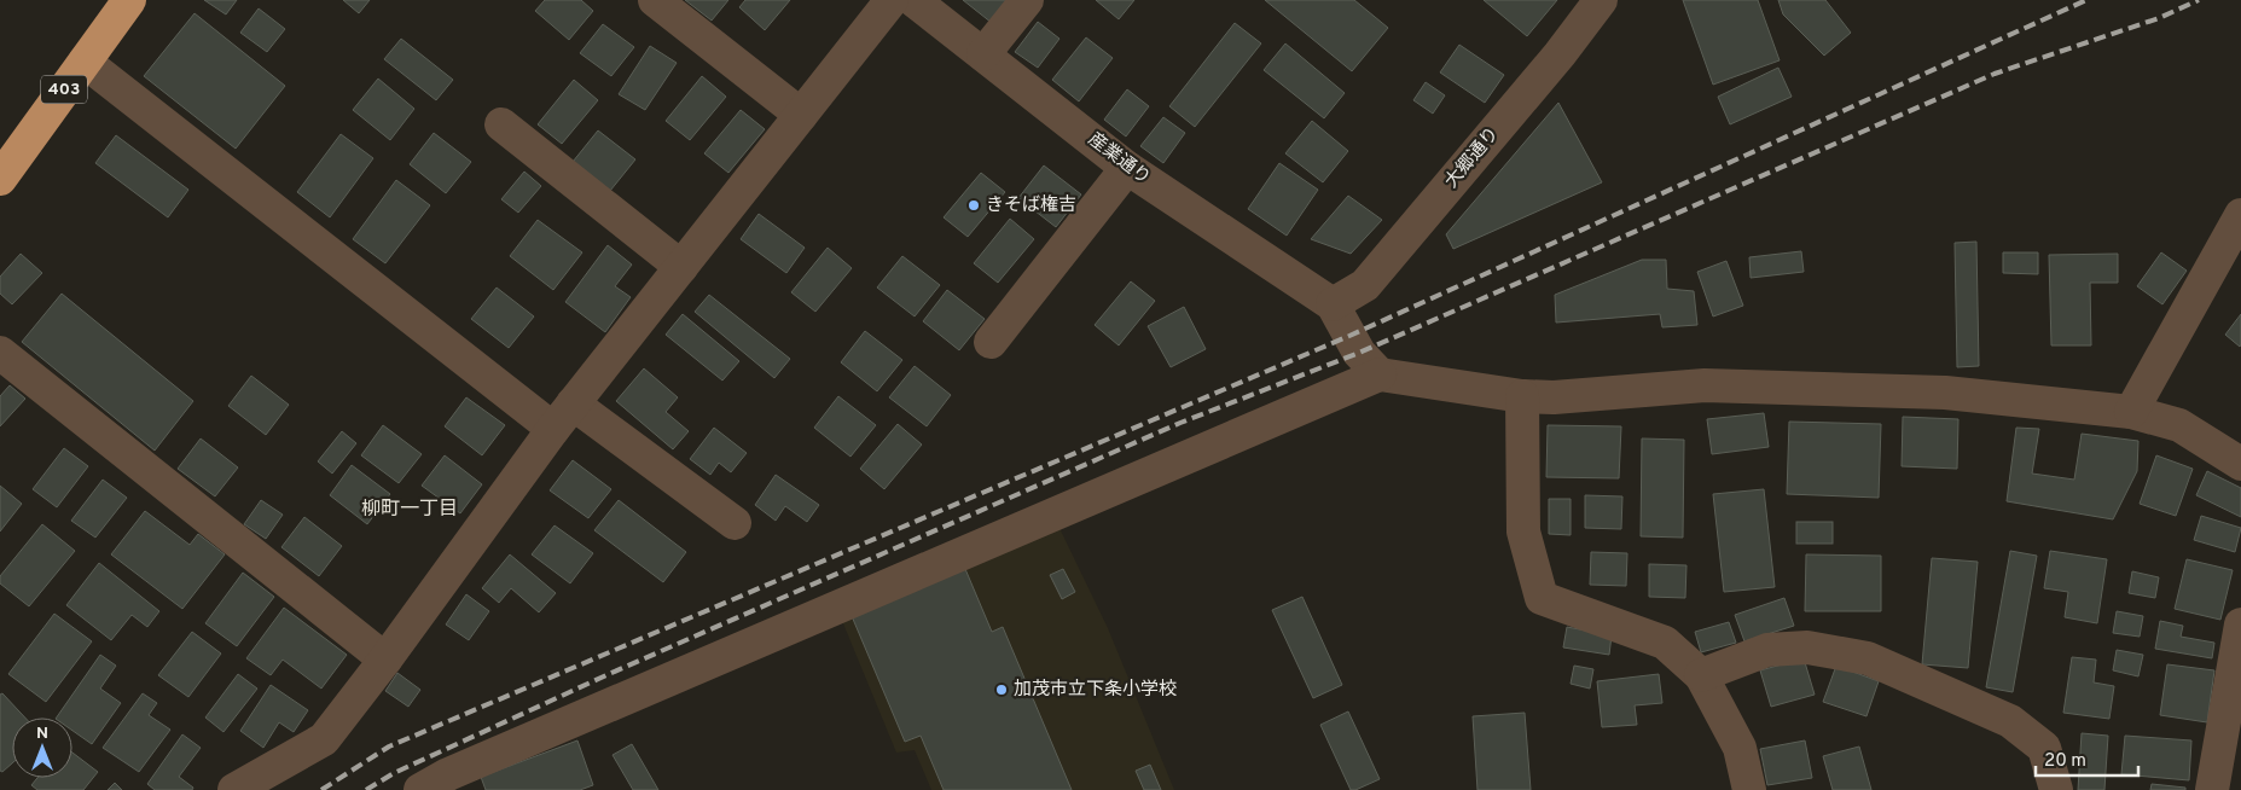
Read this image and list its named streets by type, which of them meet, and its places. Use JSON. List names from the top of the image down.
{
  "streets": {
    "highway": ["403"],
    "street": ["大郷通り", "産業通り"]
  },
  "crossings": [
    ["大郷通り", "産業通り"]
  ],
  "districts": ["柳町一丁目"],
  "places": ["きそば権吉", "加茂市立下条小学校"],
  "scale_bar": "20 m",
  "north": "top"
}
